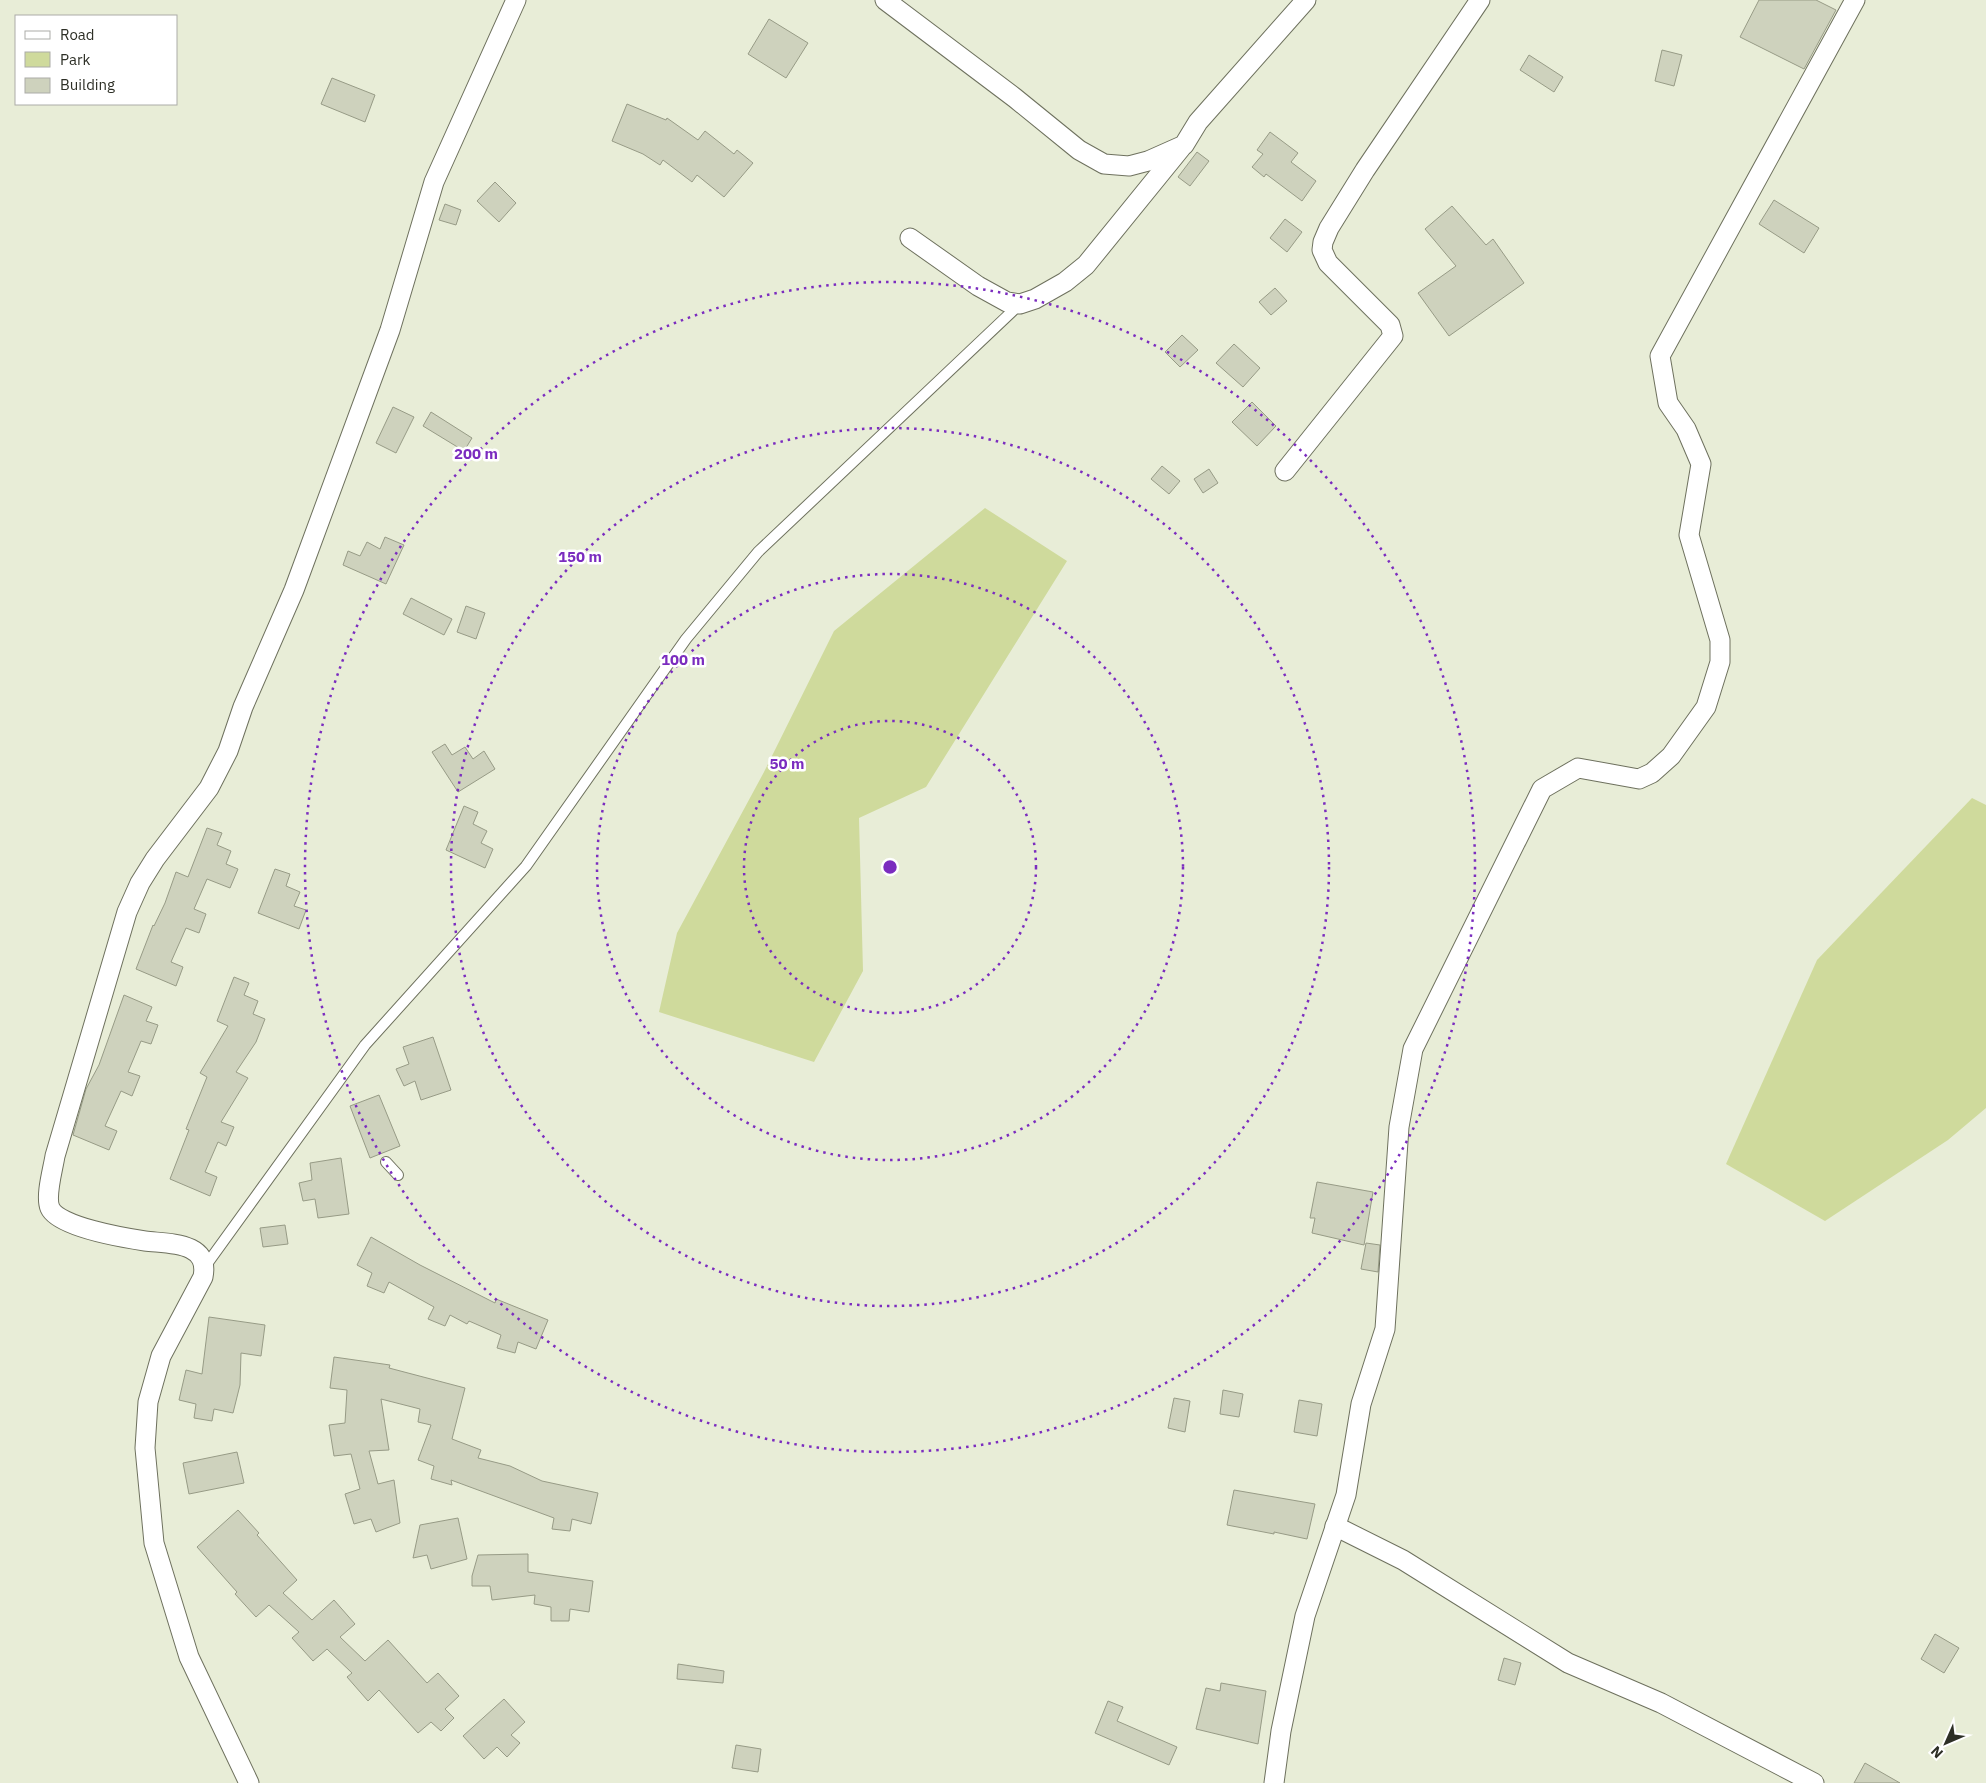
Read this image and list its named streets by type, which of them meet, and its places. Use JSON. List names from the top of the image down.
{
  "legend": ["Road", "Park", "Building"],
  "north": "bottom left",
  "rings": [
    "200 m",
    "150 m",
    "100 m",
    "50 m"
  ]
}
